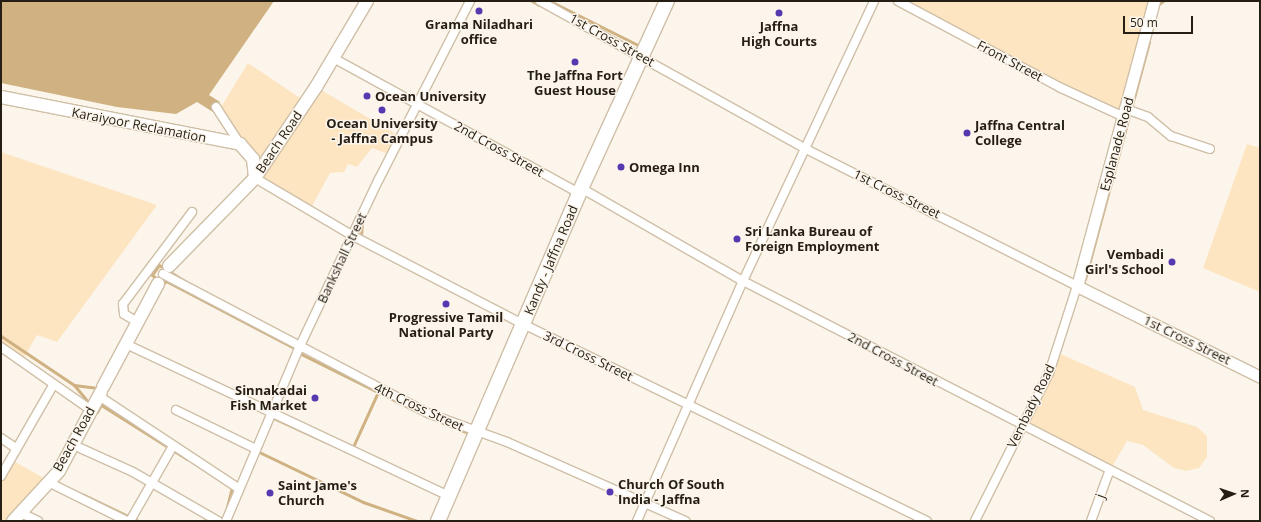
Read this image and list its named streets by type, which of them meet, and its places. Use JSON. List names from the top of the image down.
{
  "streets": {
    "highway": ["Kandy - Jaffna Road"],
    "main road": ["Karaiyoor Reclamation", "Beach Road"],
    "street": [
      "1st Cross Street",
      "Front Street",
      "Esplanade Road",
      "2nd Cross Street",
      "Bankshall Street",
      "3rd Cross Street",
      "Vembady Road",
      "4th Cross Street",
      "j"
    ]
  },
  "crossings": [
    ["1st Cross Street", "Esplanade Road"],
    ["1st Cross Street", "Kandy - Jaffna Road"],
    ["1st Cross Street", "Vembady Road"],
    ["Front Street", "Esplanade Road"],
    ["Beach Road", "2nd Cross Street"],
    ["Beach Road", "3rd Cross Street"],
    ["Beach Road", "4th Cross Street"],
    ["Esplanade Road", "Vembady Road"],
    ["2nd Cross Street", "Bankshall Street"],
    ["2nd Cross Street", "Kandy - Jaffna Road"],
    ["2nd Cross Street", "Vembady Road"],
    ["2nd Cross Street", "j"],
    ["Bankshall Street", "3rd Cross Street"],
    ["Bankshall Street", "4th Cross Street"],
    ["Kandy - Jaffna Road", "3rd Cross Street"],
    ["Kandy - Jaffna Road", "4th Cross Street"]
  ],
  "places": [
    "Grama Niladhari office",
    "Jaffna High Courts",
    "The Jaffna Fort Guest House",
    "Ocean University",
    "Ocean University - Jaffna Campus",
    "Jaffna Central College",
    "Omega Inn",
    "Sri Lanka Bureau of Foreign Employment",
    "Vembadi Girl's School",
    "Progressive Tamil National Party",
    "Sinnakadai Fish Market",
    "Church Of South India - Jaffna",
    "Saint Jame's Church"
  ],
  "scale_bar": "50 m",
  "north": "right"
}
